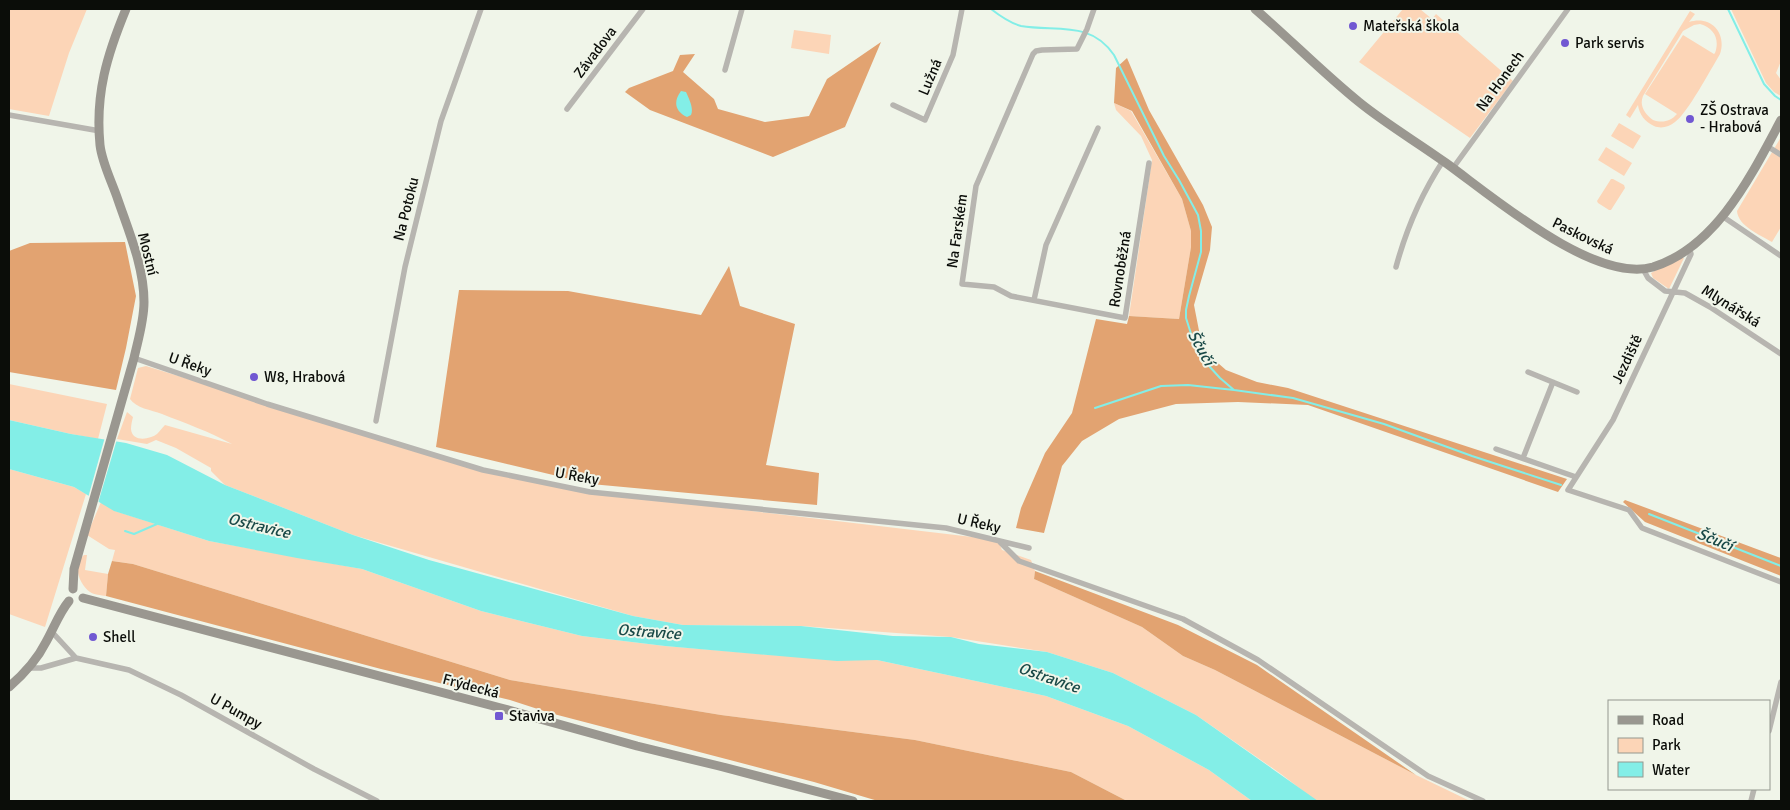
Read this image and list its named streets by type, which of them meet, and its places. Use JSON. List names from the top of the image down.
{
  "streets": {
    "main road": ["Paskovská", "Mostní", "Frýdecká"],
    "street": [
      "Závadova",
      "Lužná",
      "Na Honech",
      "Na Potoku",
      "Na Farském",
      "Rovnoběžná",
      "Mlynářská",
      "Jezdiště",
      "U Řeky",
      "U Pumpy"
    ]
  },
  "crossings": [
    ["Na Honech", "Paskovská"],
    ["Na Farském", "Rovnoběžná"],
    ["Paskovská", "Mlynářská"],
    ["Paskovská", "Jezdiště"],
    ["Mostní", "U Řeky"],
    ["Mostní", "Frýdecká"],
    ["Mlynářská", "Jezdiště"]
  ],
  "water": ["Ščučí", "Ostravice"],
  "places": {
    "other": [
      "Mateřská škola",
      "Park servis",
      "ZŠ Ostrava - Hrabová",
      "W8, Hrabová",
      "Shell"
    ],
    "transit": ["Staviva"]
  },
  "legend": ["Road", "Park", "Water"]
}
